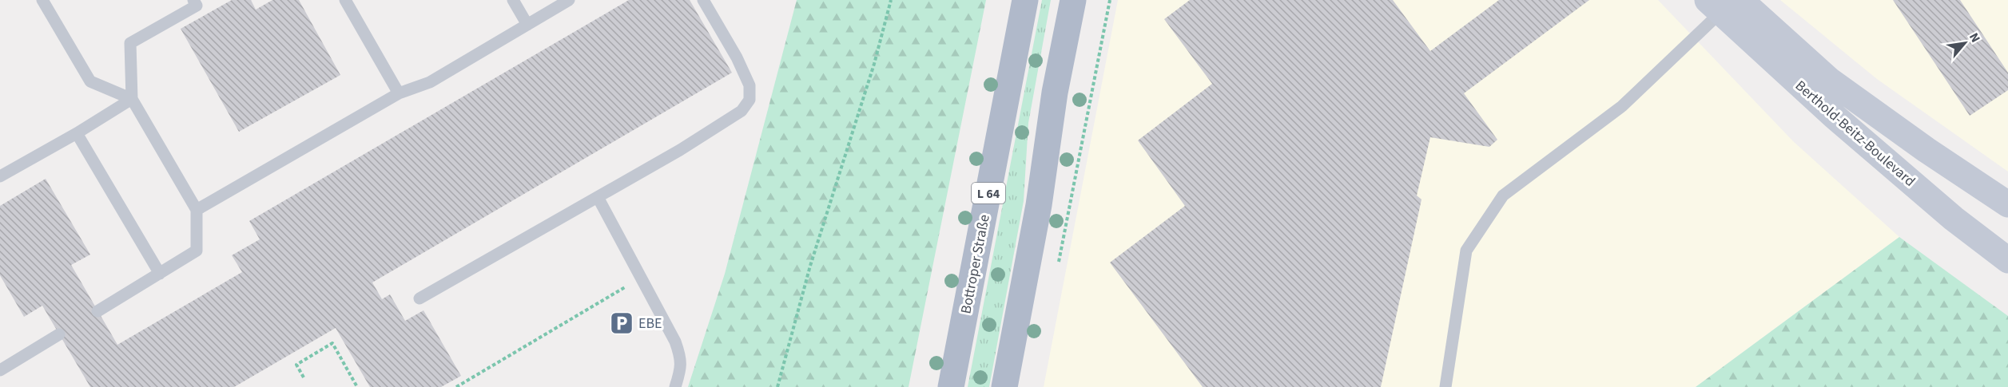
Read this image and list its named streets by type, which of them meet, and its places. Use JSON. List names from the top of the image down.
{
  "streets": {
    "main road": ["Berthold-Beitz-Boulevard", "L 64", "Bottroper Straße"]
  },
  "places": {
    "parking": ["EBE"]
  },
  "north": "top right"
}
